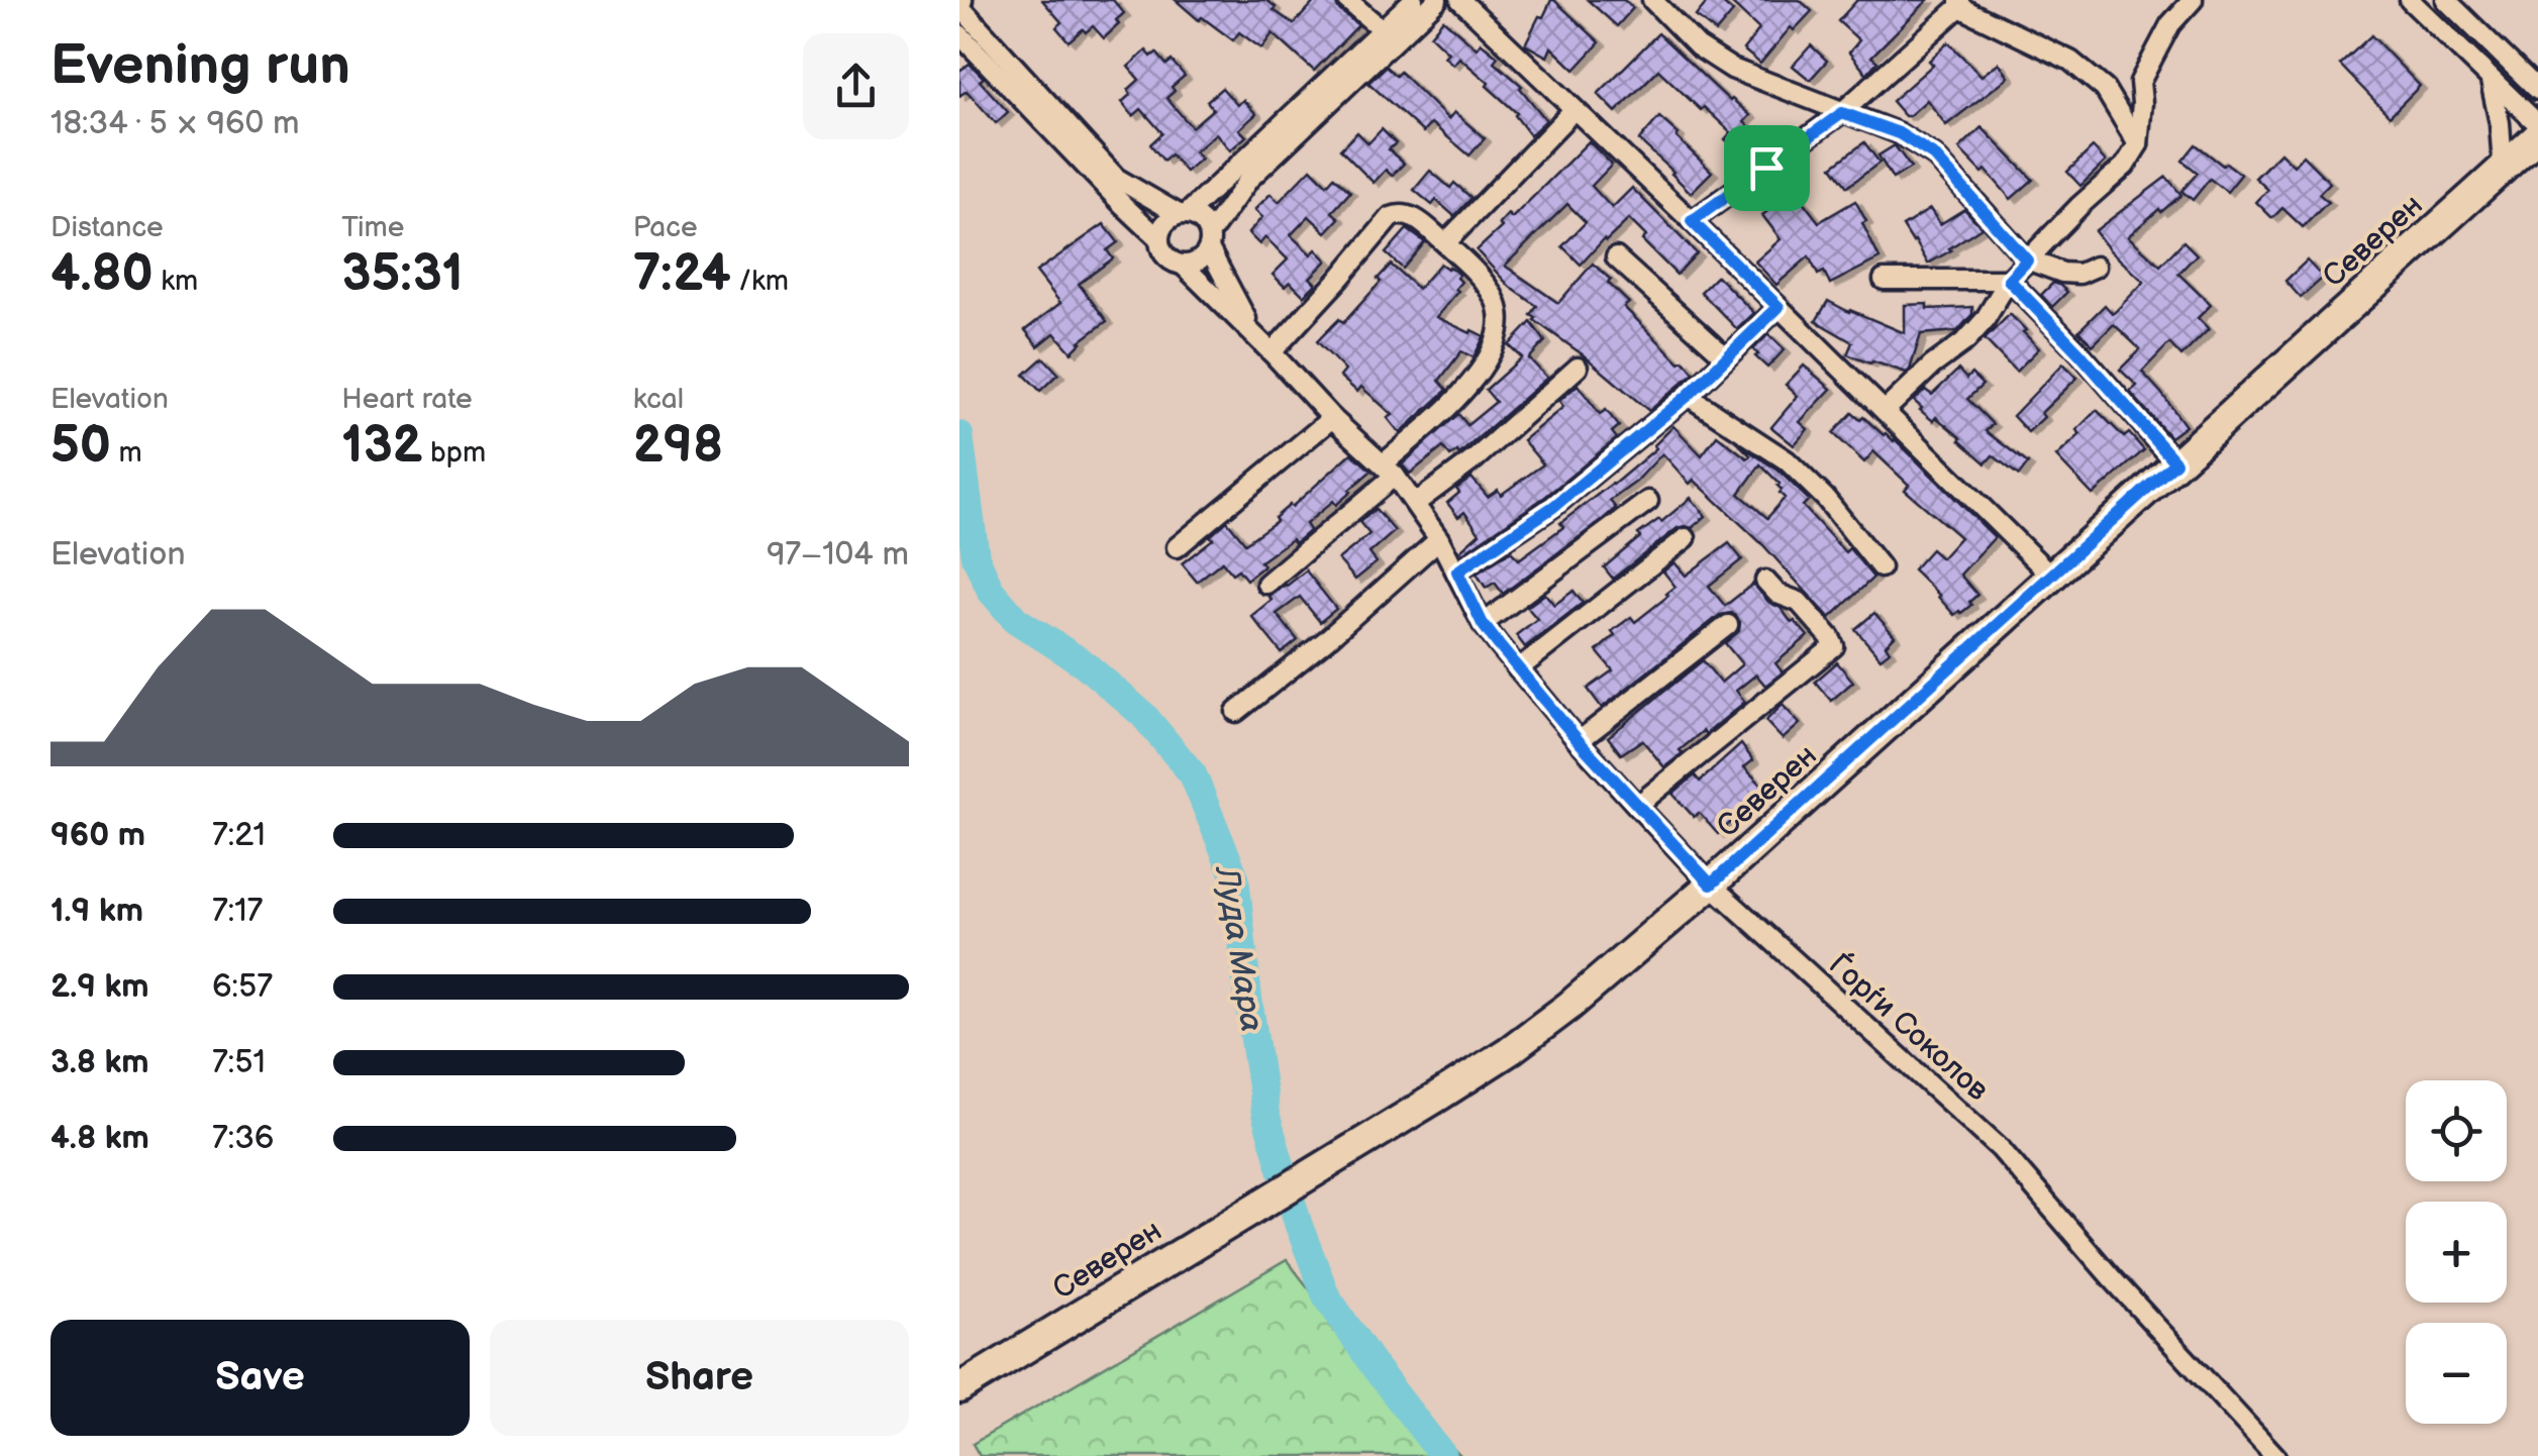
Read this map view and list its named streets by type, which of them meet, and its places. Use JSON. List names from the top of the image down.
{
  "streets": {
    "main road": ["Северен"],
    "street": ["Ѓорѓи Соколов"]
  },
  "crossings": [
    ["Северен", "Ѓорѓи Соколов"]
  ],
  "water": ["Луда Мара"],
  "page": {
    "heading": ["Evening run", "18:34 · 5 × 960 m"],
    "stats": [
      ["Distance", "4.80 km"],
      ["Time", "35:31"],
      ["Pace", "7:24 /km"],
      ["Elevation", "50 m"],
      ["Heart rate", "132 bpm"],
      ["kcal", "298"]
    ],
    "chart": ["Elevation", "97–104 m"],
    "list": [
      {
        "name": "960 m",
        "note": "7:21"
      },
      {
        "name": "1.9 km",
        "note": "7:17"
      },
      {
        "name": "2.9 km",
        "note": "6:57"
      },
      {
        "name": "3.8 km",
        "note": "7:51"
      },
      {
        "name": "4.8 km",
        "note": "7:36"
      }
    ],
    "map_buttons": ["+", "−"],
    "buttons": ["Save", "Share"]
  }
}
